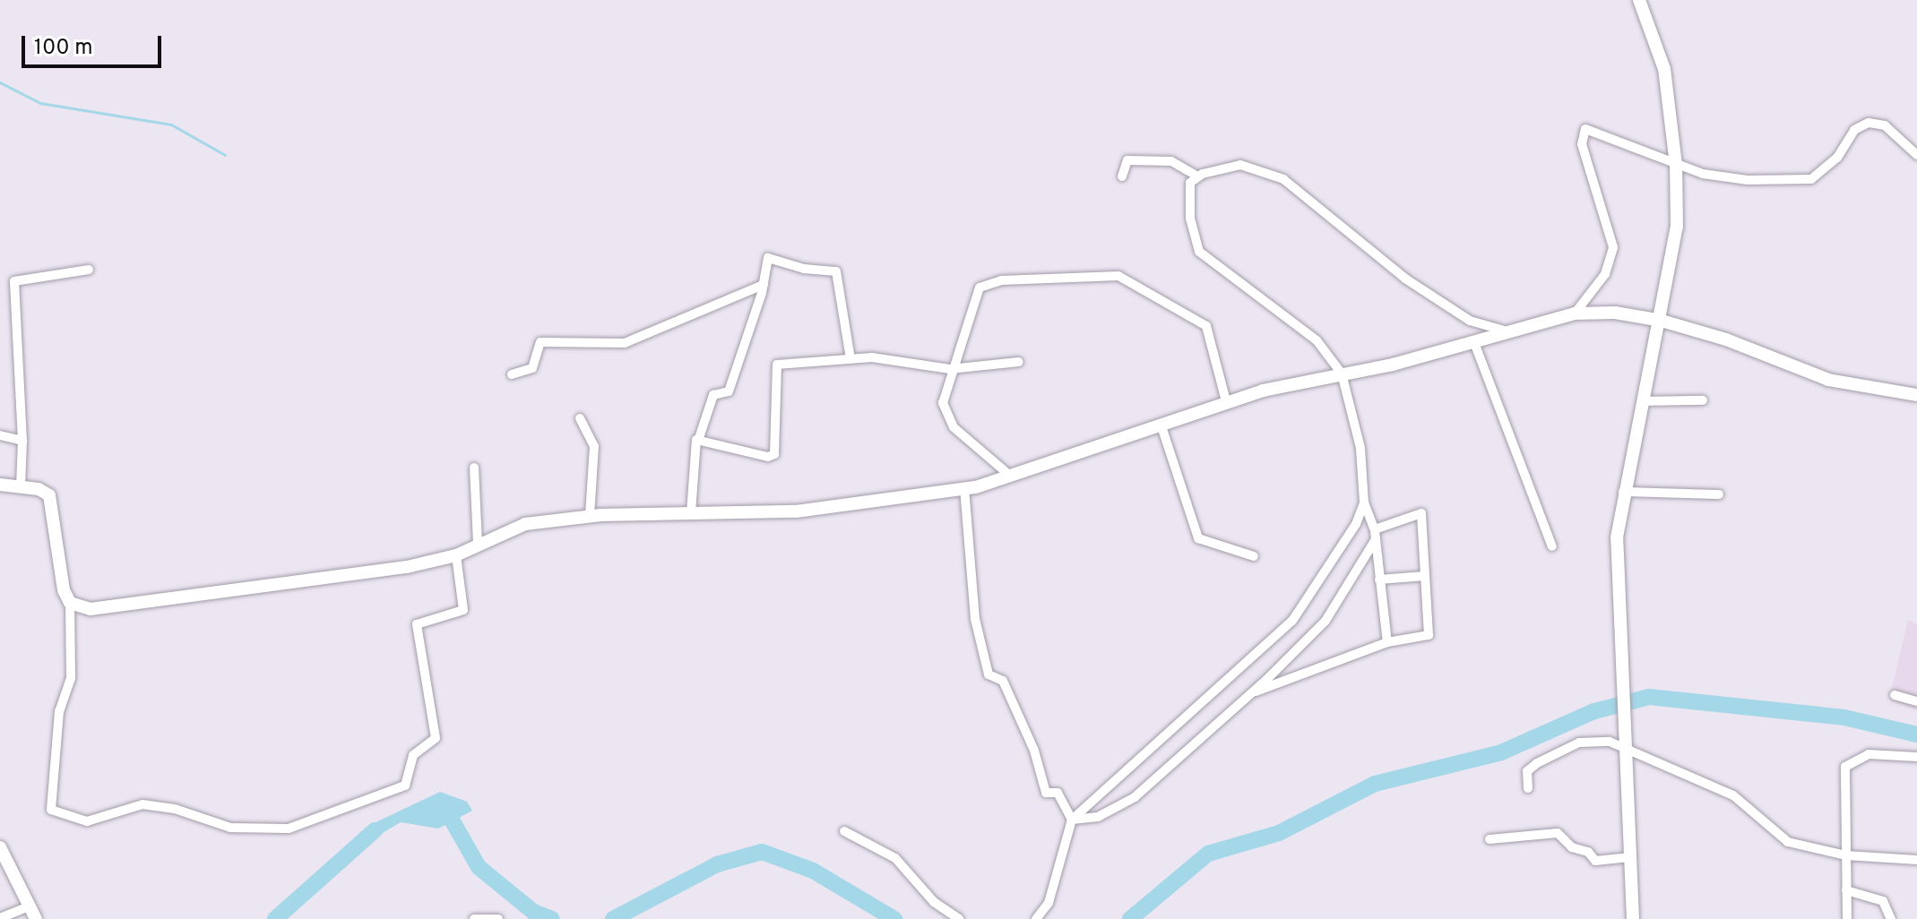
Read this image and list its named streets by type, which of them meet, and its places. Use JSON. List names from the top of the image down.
{
  "scale_bar": "100 m"
}
